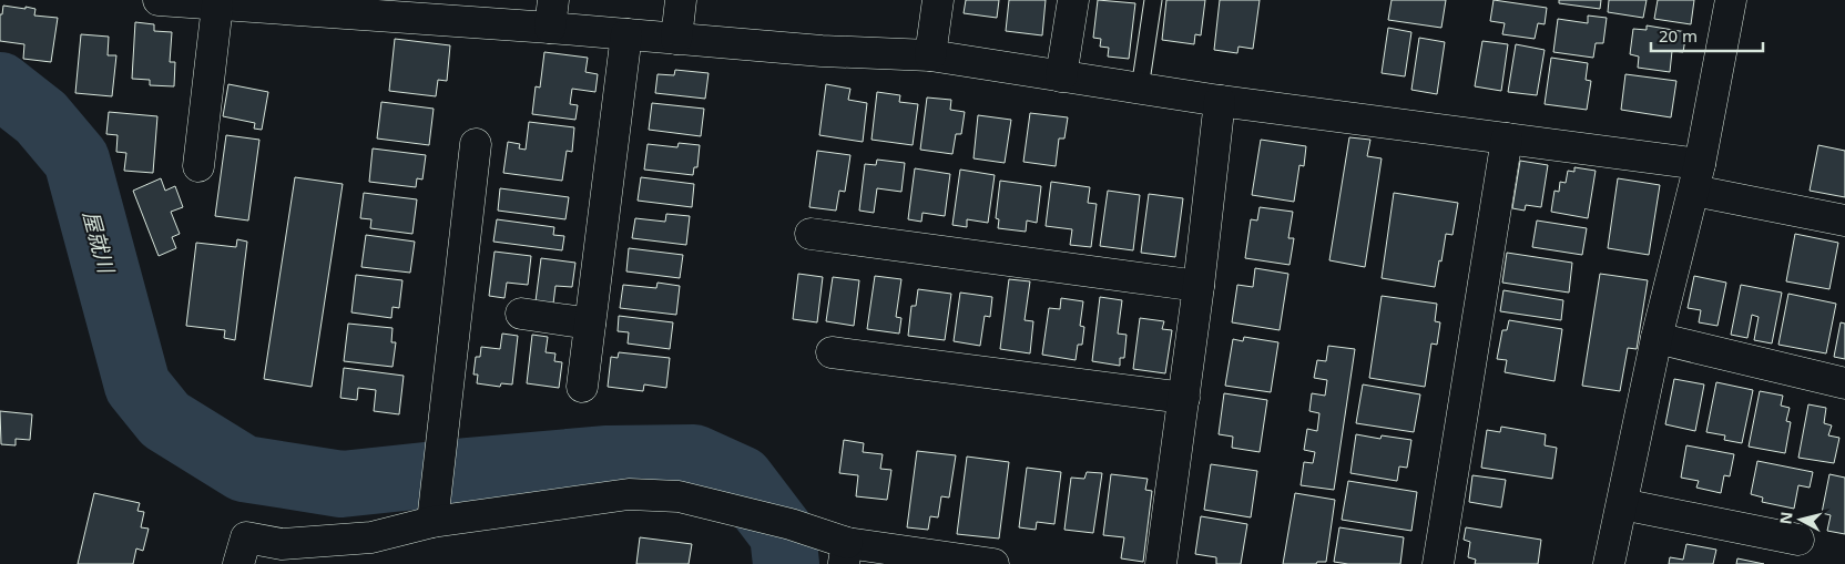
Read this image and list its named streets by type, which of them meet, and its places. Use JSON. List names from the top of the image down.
{
  "water": ["屋就川"],
  "scale_bar": "20 m",
  "north": "left"
}
